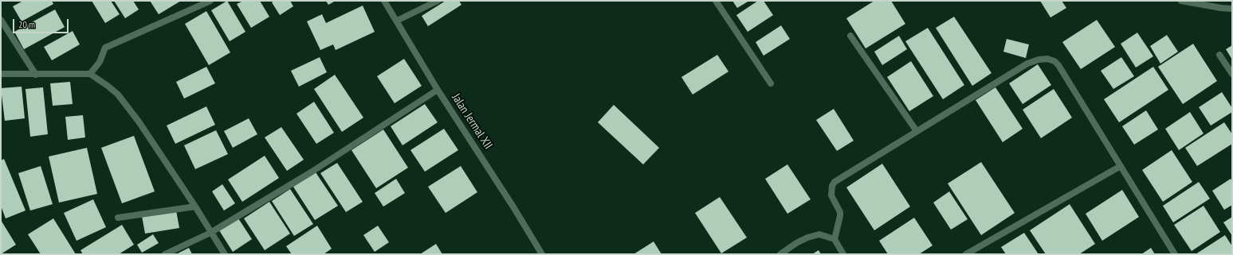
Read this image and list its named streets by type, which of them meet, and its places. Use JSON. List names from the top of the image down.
{
  "streets": {
    "street": ["Jalan Jermal XII"]
  },
  "scale_bar": "20 m"
}
